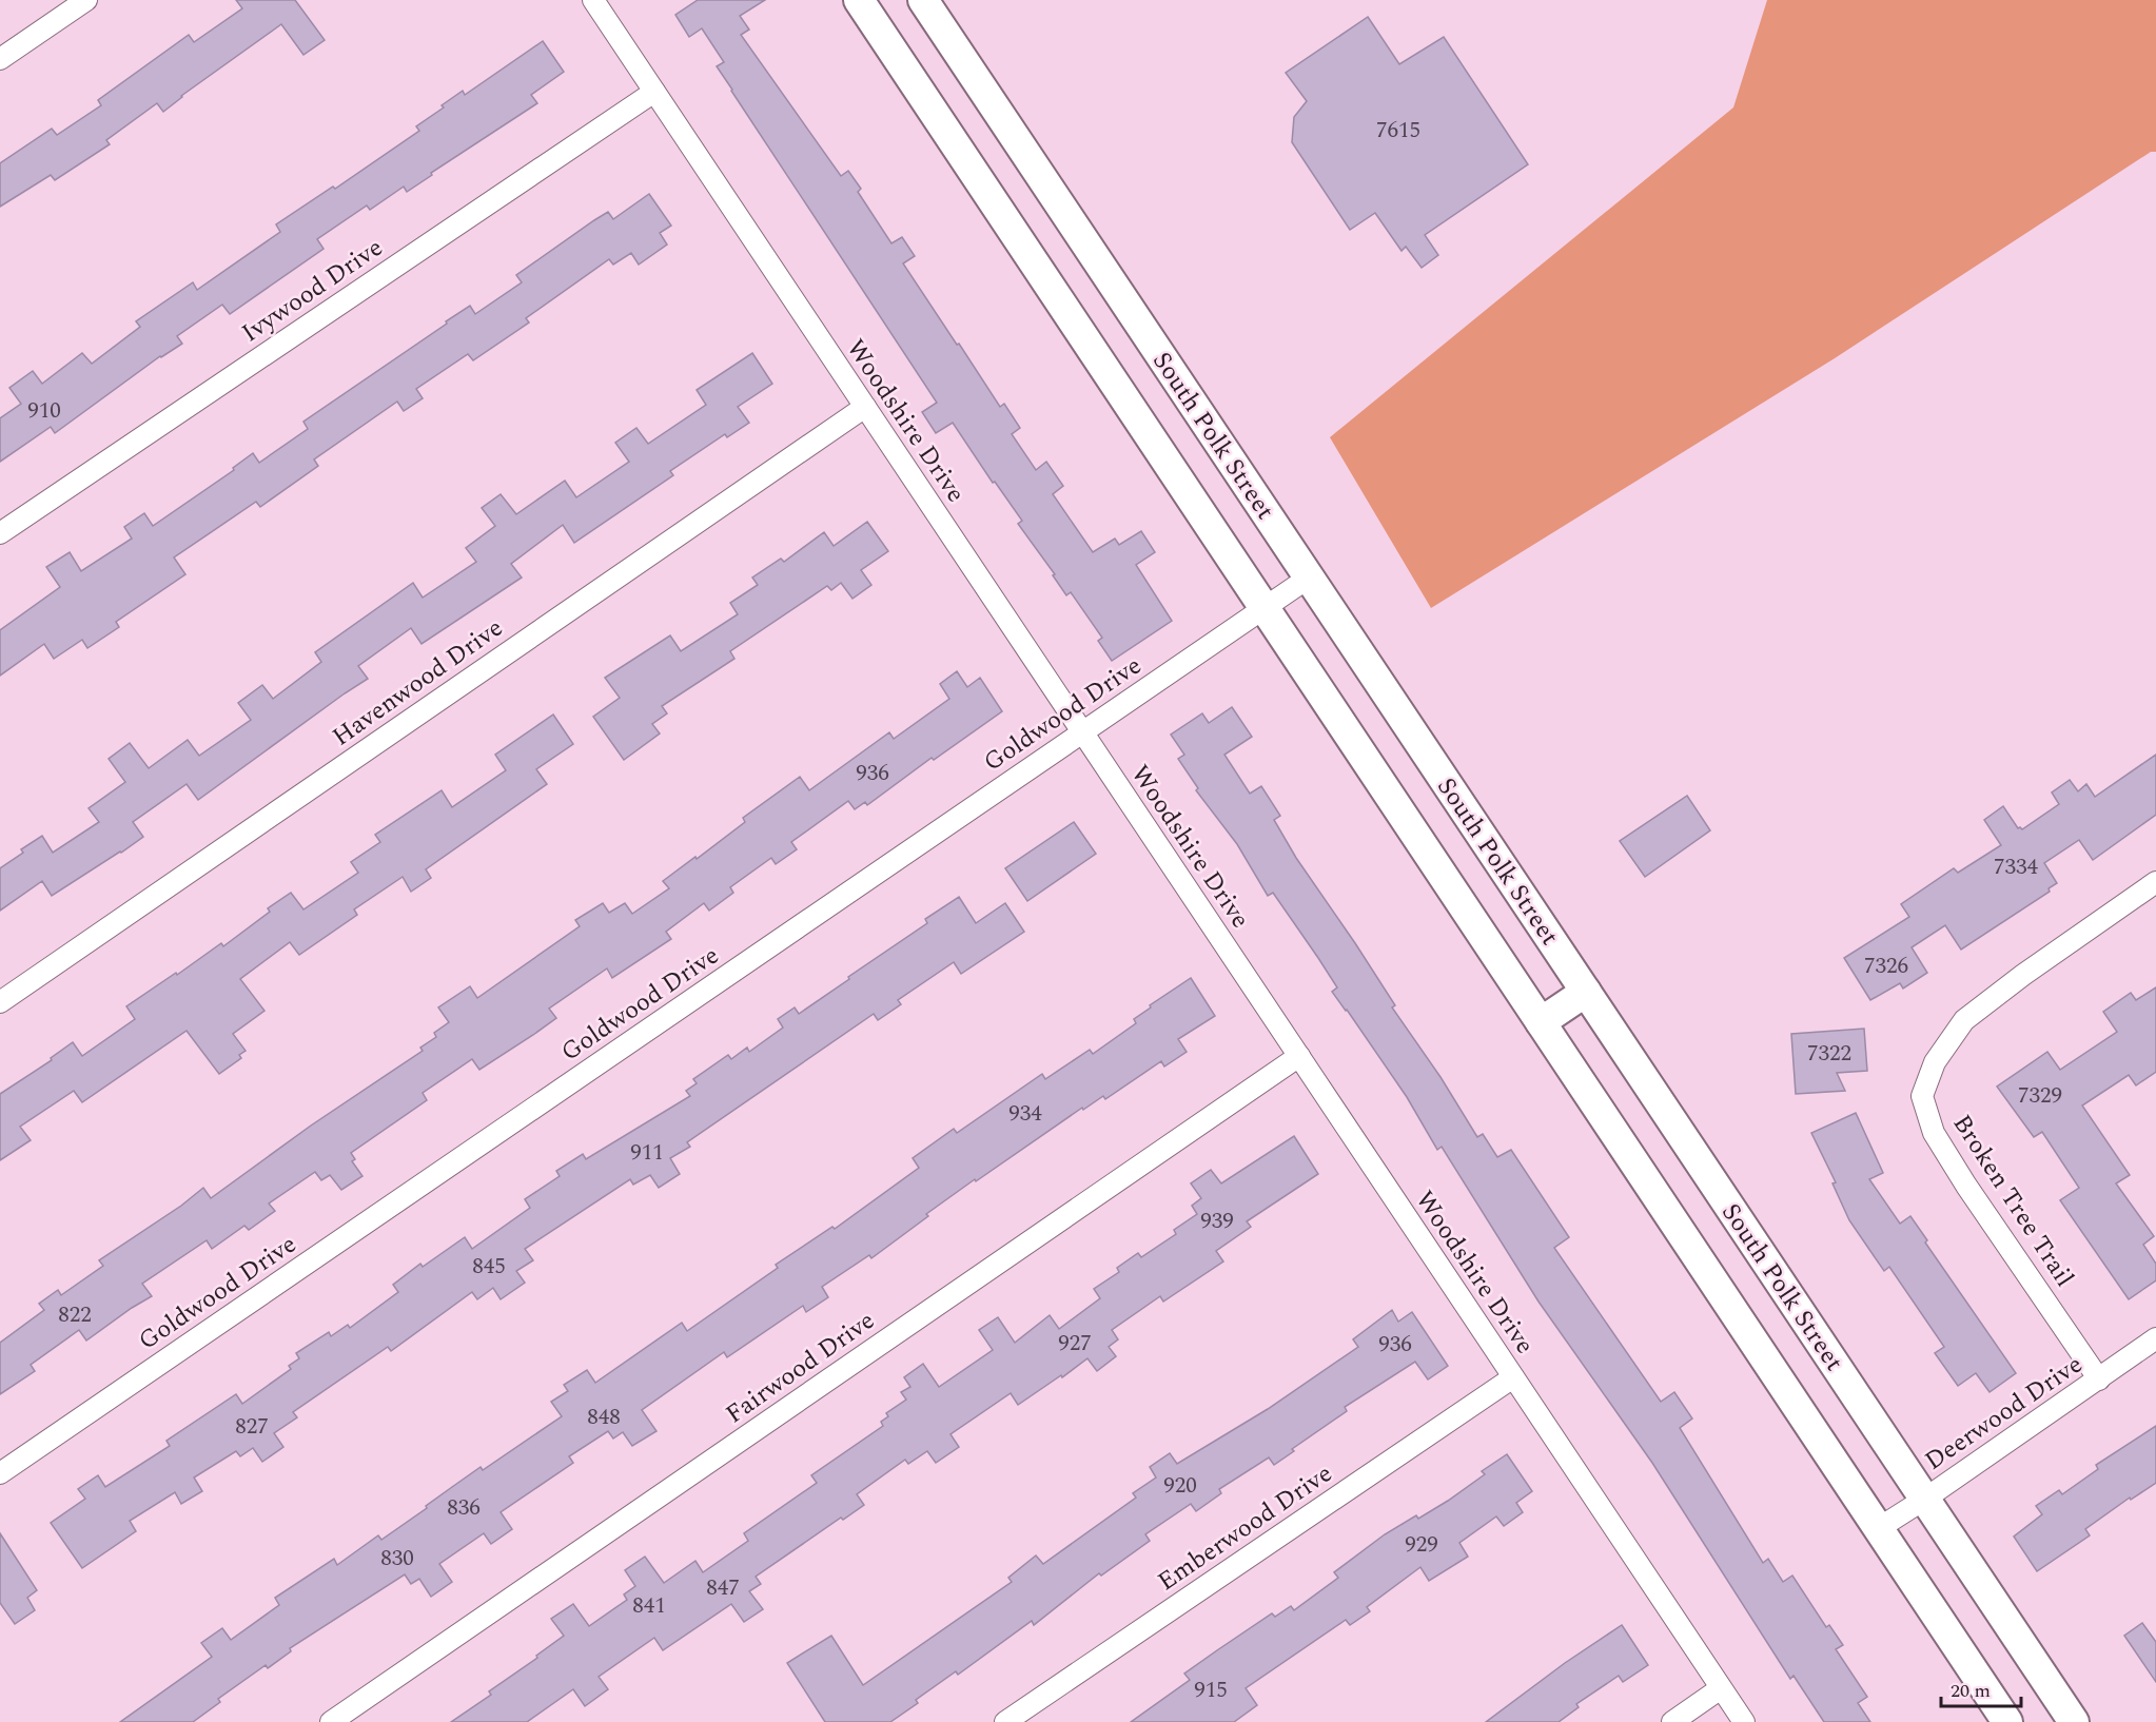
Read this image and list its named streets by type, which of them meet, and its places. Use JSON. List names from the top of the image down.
{
  "streets": {
    "main road": ["South Polk Street"],
    "street": [
      "Ivywood Drive",
      "Woodshire Drive",
      "Havenwood Drive",
      "Goldwood Drive",
      "Broken Tree Trail",
      "Fairwood Drive",
      "Deerwood Drive",
      "Emberwood Drive"
    ]
  },
  "crossings": [
    ["Ivywood Drive", "Woodshire Drive"],
    ["Woodshire Drive", "Havenwood Drive"],
    ["Woodshire Drive", "Goldwood Drive"],
    ["Woodshire Drive", "Fairwood Drive"],
    ["Woodshire Drive", "Emberwood Drive"],
    ["South Polk Street", "Goldwood Drive"],
    ["South Polk Street", "Deerwood Drive"],
    ["Broken Tree Trail", "Deerwood Drive"]
  ],
  "house_numbers": [
    "7615",
    "910",
    "936",
    "7334",
    "7326",
    "7322",
    "7329",
    "934",
    "911",
    "939",
    "845",
    "822",
    "927",
    "936",
    "848",
    "827",
    "920",
    "836",
    "929",
    "830",
    "847",
    "841",
    "915"
  ],
  "scale_bar": "20 m"
}
